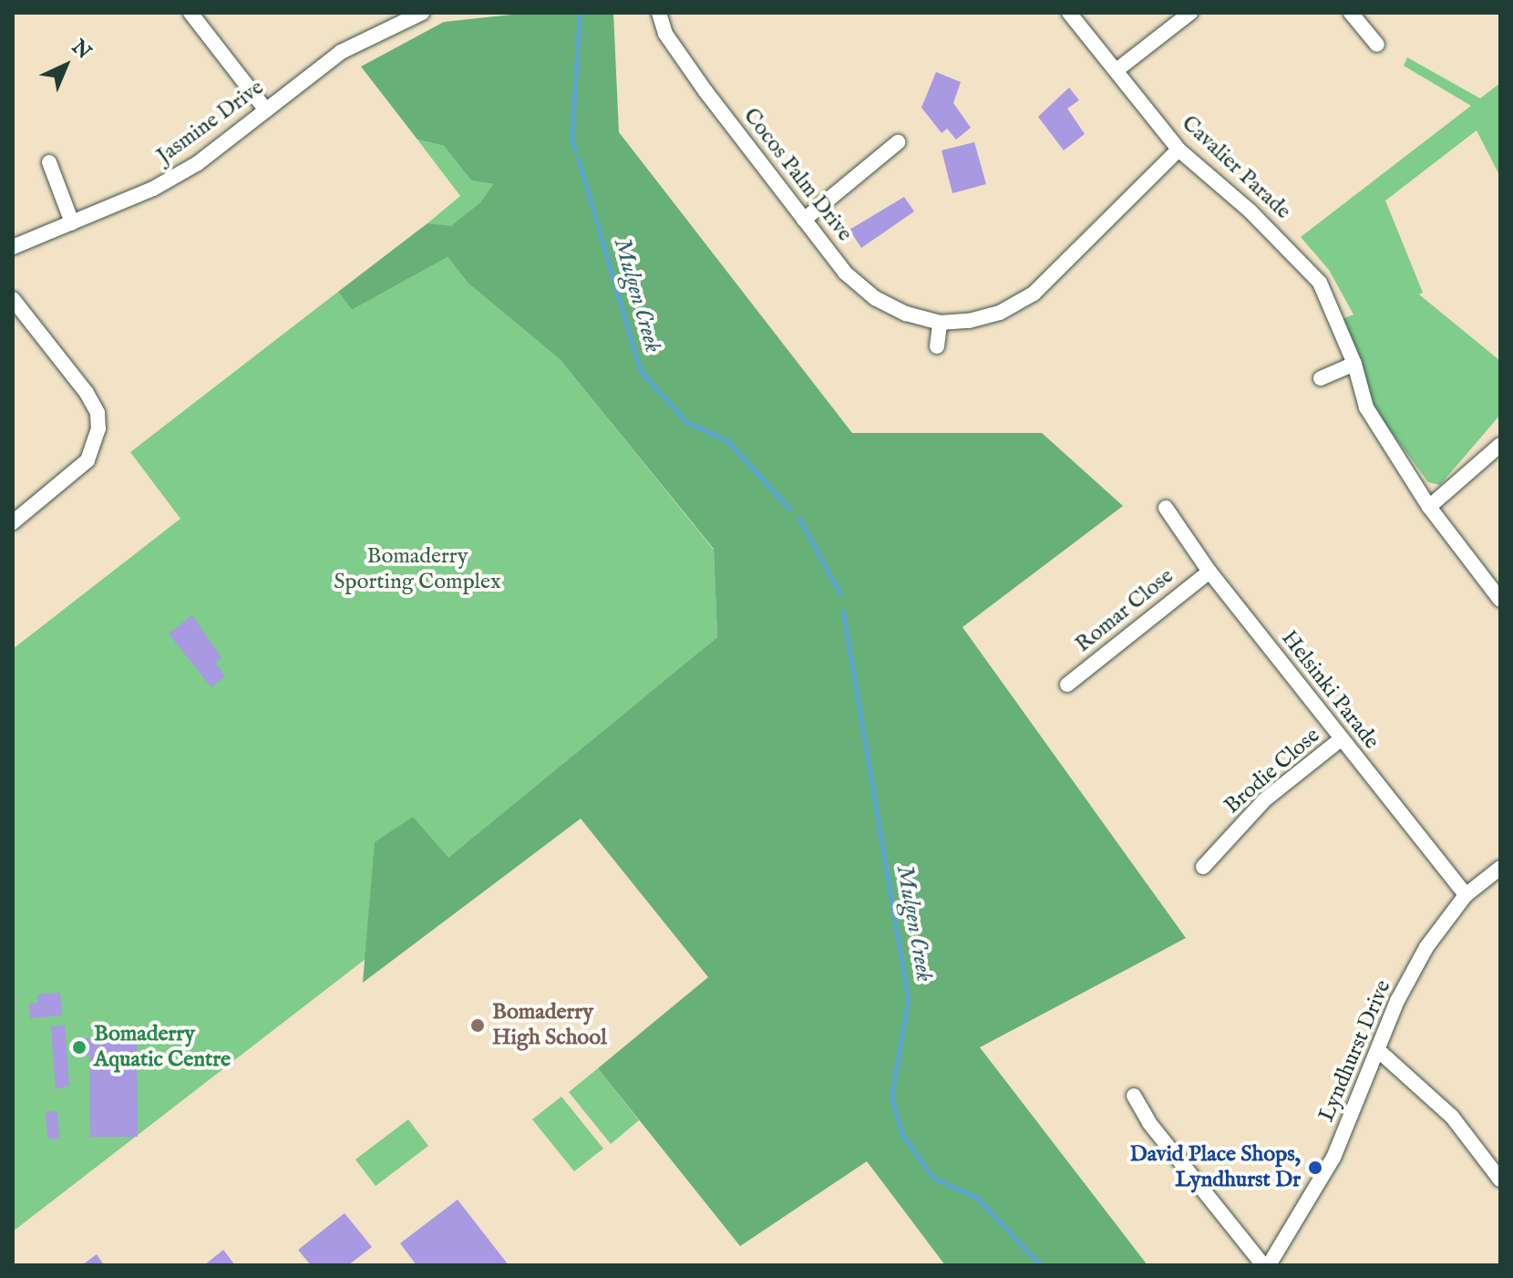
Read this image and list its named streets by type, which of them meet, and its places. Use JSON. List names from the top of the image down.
{
  "streets": {
    "street": [
      "Jasmine Drive",
      "Cavalier Parade",
      "Cocos Palm Drive",
      "Romar Close",
      "Helsinki Parade",
      "Brodie Close",
      "Lyndhurst Drive"
    ]
  },
  "crossings": [
    ["Cavalier Parade", "Cocos Palm Drive"],
    ["Romar Close", "Helsinki Parade"],
    ["Helsinki Parade", "Brodie Close"],
    ["Helsinki Parade", "Lyndhurst Drive"]
  ],
  "water": ["Mulgen Creek"],
  "parks": ["Bomaderry Sporting Complex"],
  "places": ["Bomaderry High School", "Bomaderry Aquatic Centre", "David Place Shops, Lyndhurst Dr"],
  "north": "top right"
}
